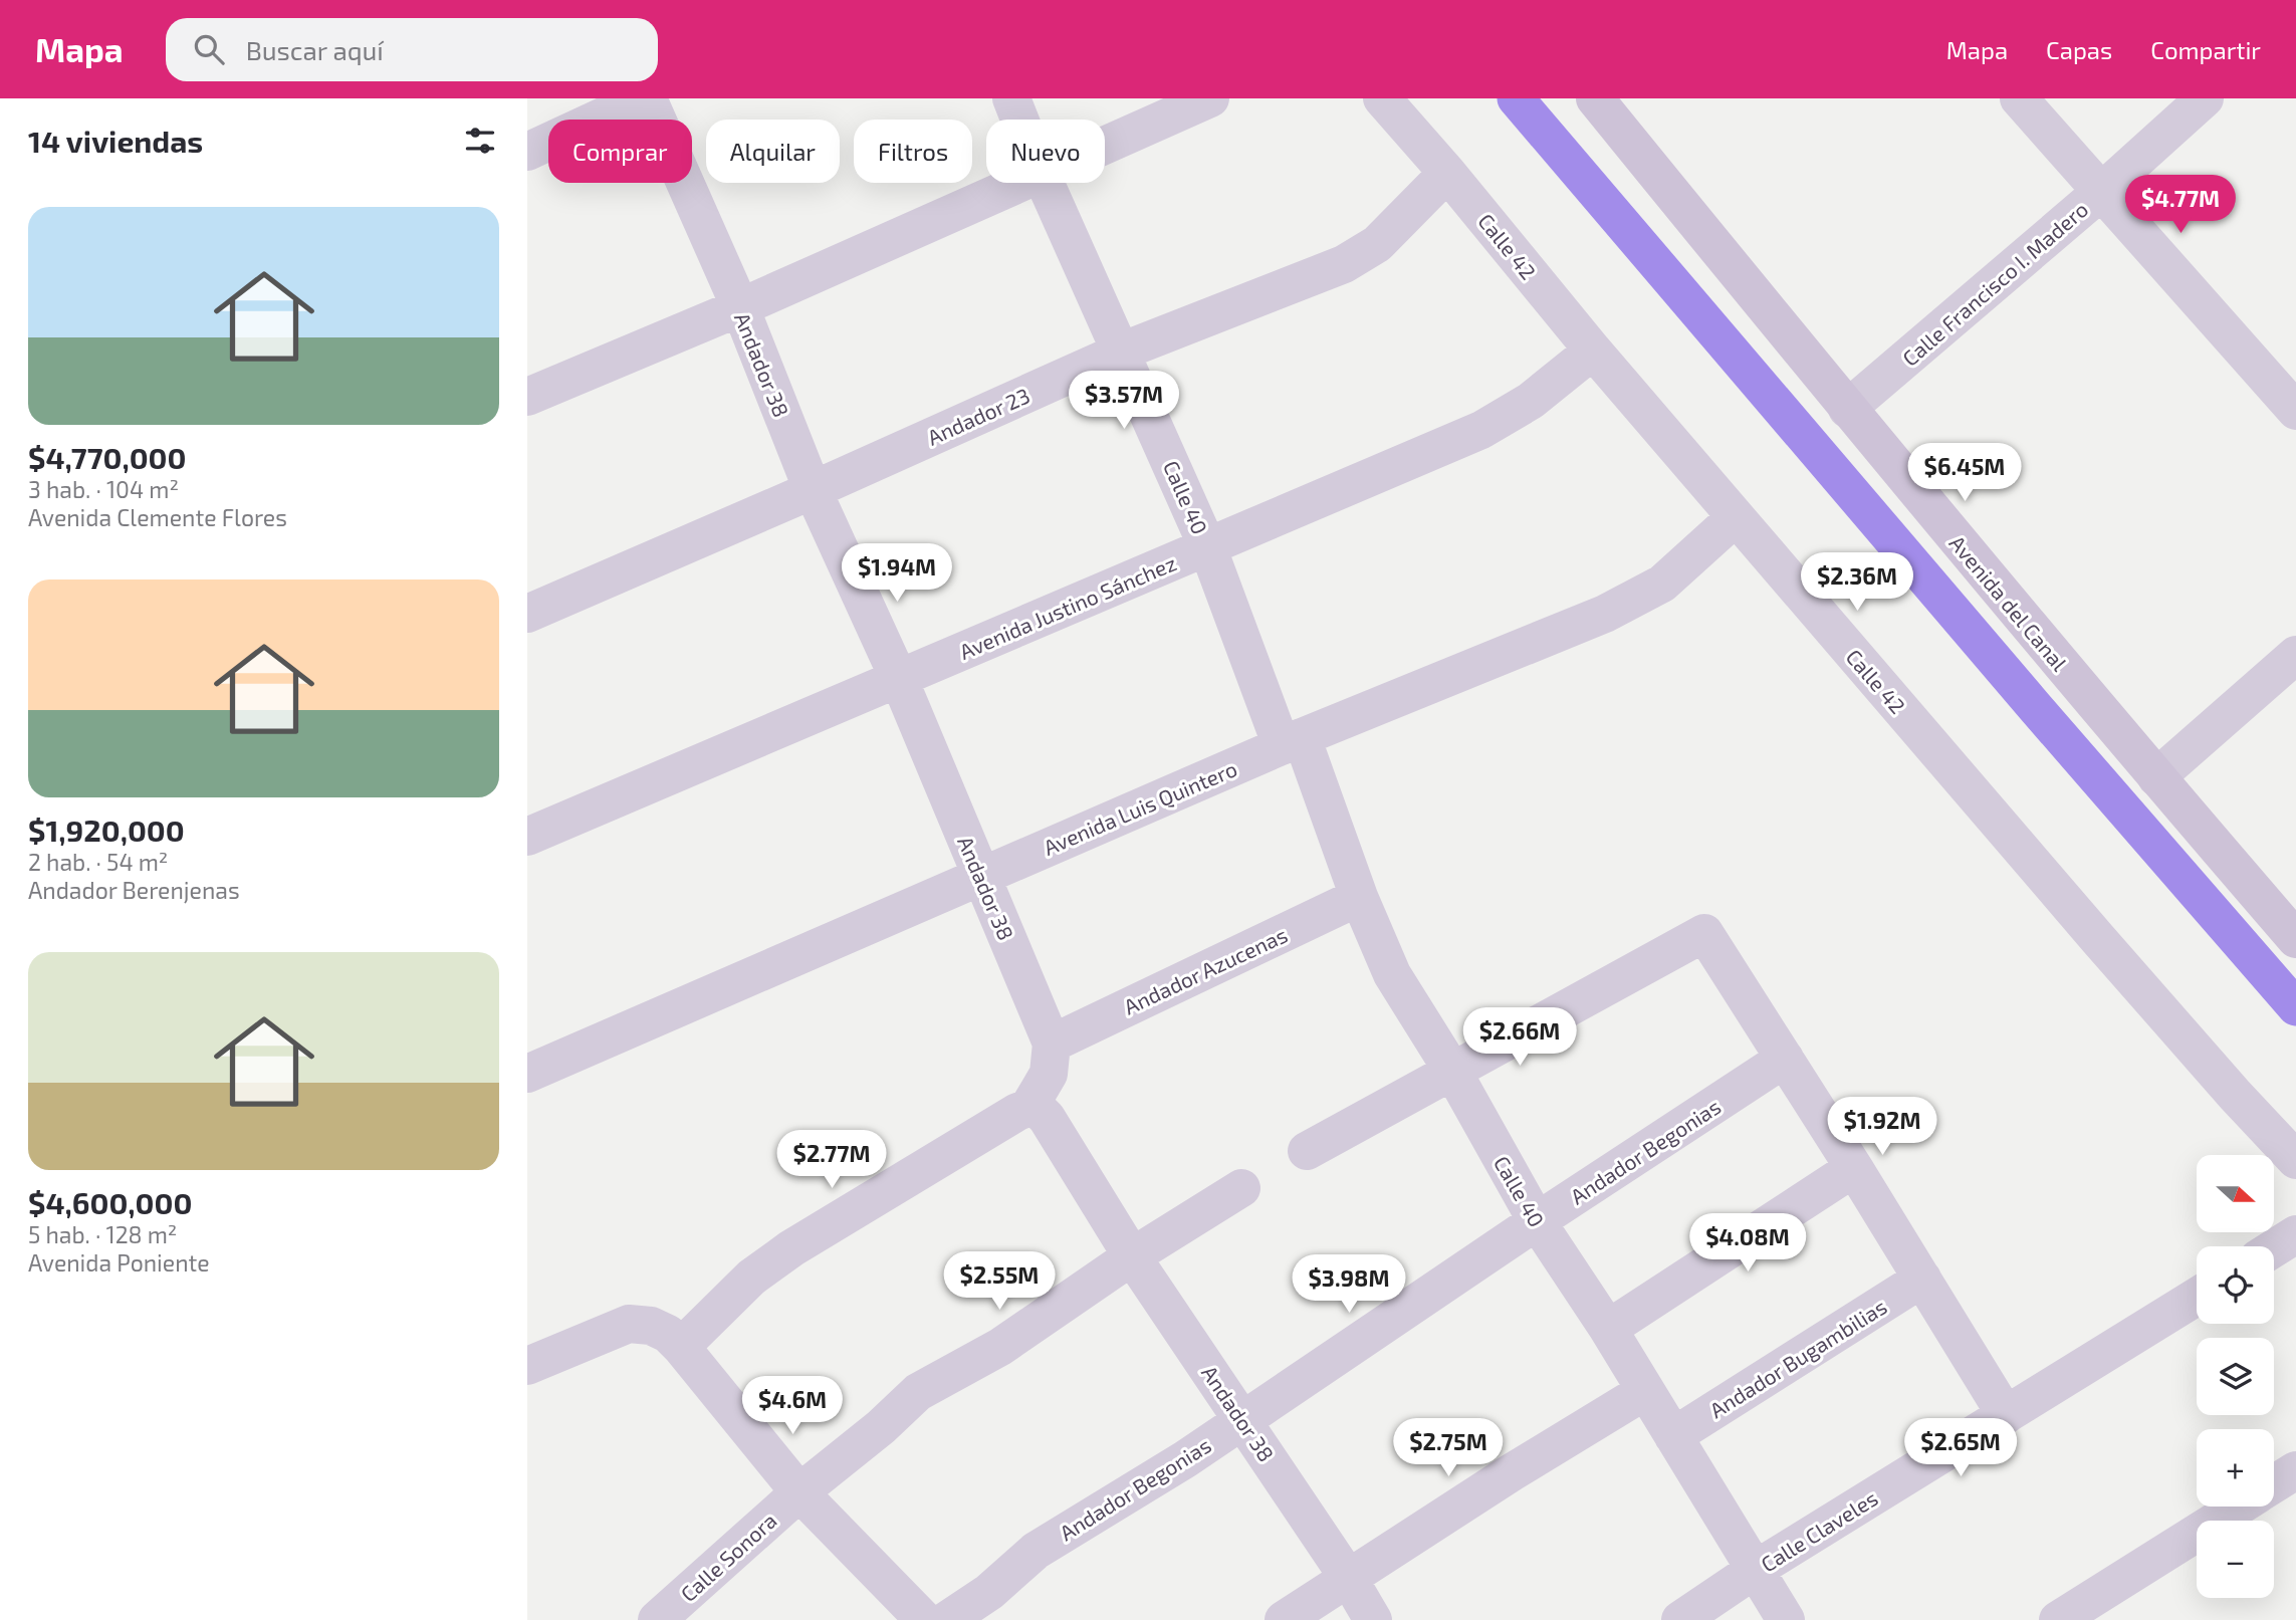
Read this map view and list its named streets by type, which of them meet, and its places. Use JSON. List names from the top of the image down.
{
  "streets": {
    "street": [
      "Calle 42",
      "Calle Francisco I. Madero",
      "Andador 38",
      "Andador 23",
      "Calle 40",
      "Avenida del Canal",
      "Avenida Justino Sánchez",
      "Avenida Luis Quintero",
      "Andador Azucenas",
      "Andador Begonias",
      "Andador Bugambilias",
      "Calle Claveles",
      "Calle Sonora"
    ]
  },
  "crossings": [
    ["Calle 42", "Andador 23"],
    ["Calle 42", "Avenida Justino Sánchez"],
    ["Calle 42", "Avenida Luis Quintero"],
    ["Calle Francisco I. Madero", "Avenida del Canal"],
    ["Andador 38", "Andador 23"],
    ["Andador 38", "Avenida Justino Sánchez"],
    ["Andador 38", "Avenida Luis Quintero"],
    ["Andador 38", "Andador Azucenas"],
    ["Andador 38", "Andador Begonias"],
    ["Andador 38", "Calle Sonora"],
    ["Andador 23", "Calle 40"],
    ["Calle 40", "Avenida Justino Sánchez"],
    ["Calle 40", "Avenida Luis Quintero"],
    ["Calle 40", "Andador Azucenas"],
    ["Calle 40", "Andador Begonias"],
    ["Calle 40", "Andador Bugambilias"],
    ["Calle 40", "Calle Claveles"]
  ],
  "north": "right",
  "page": {
    "header": "Mapa",
    "search": "Buscar aquí",
    "nav": ["Mapa", "Capas", "Compartir"],
    "heading": "14 viviendas",
    "chip": [
      "Comprar",
      "Alquilar",
      "Filtros",
      "Nuevo"
    ],
    "price": [
      "$4.77M",
      "$3.57M",
      "$6.45M",
      "$1.94M",
      "$2.36M",
      "$2.66M",
      "$1.92M",
      "$2.77M",
      "$4.08M",
      "$2.55M",
      "$3.98M",
      "$4.6M",
      "$2.75M",
      "$2.65M"
    ],
    "list": [
      {
        "name": "$4,770,000",
        "note": "3 hab. · 104 m² · Avenida Clemente Flores"
      },
      {
        "name": "$1,920,000",
        "note": "2 hab. · 54 m² · Andador Berenjenas"
      },
      {
        "name": "$4,600,000",
        "note": "5 hab. · 128 m² · Avenida Poniente"
      }
    ],
    "map_buttons": ["+", "−"]
  }
}
